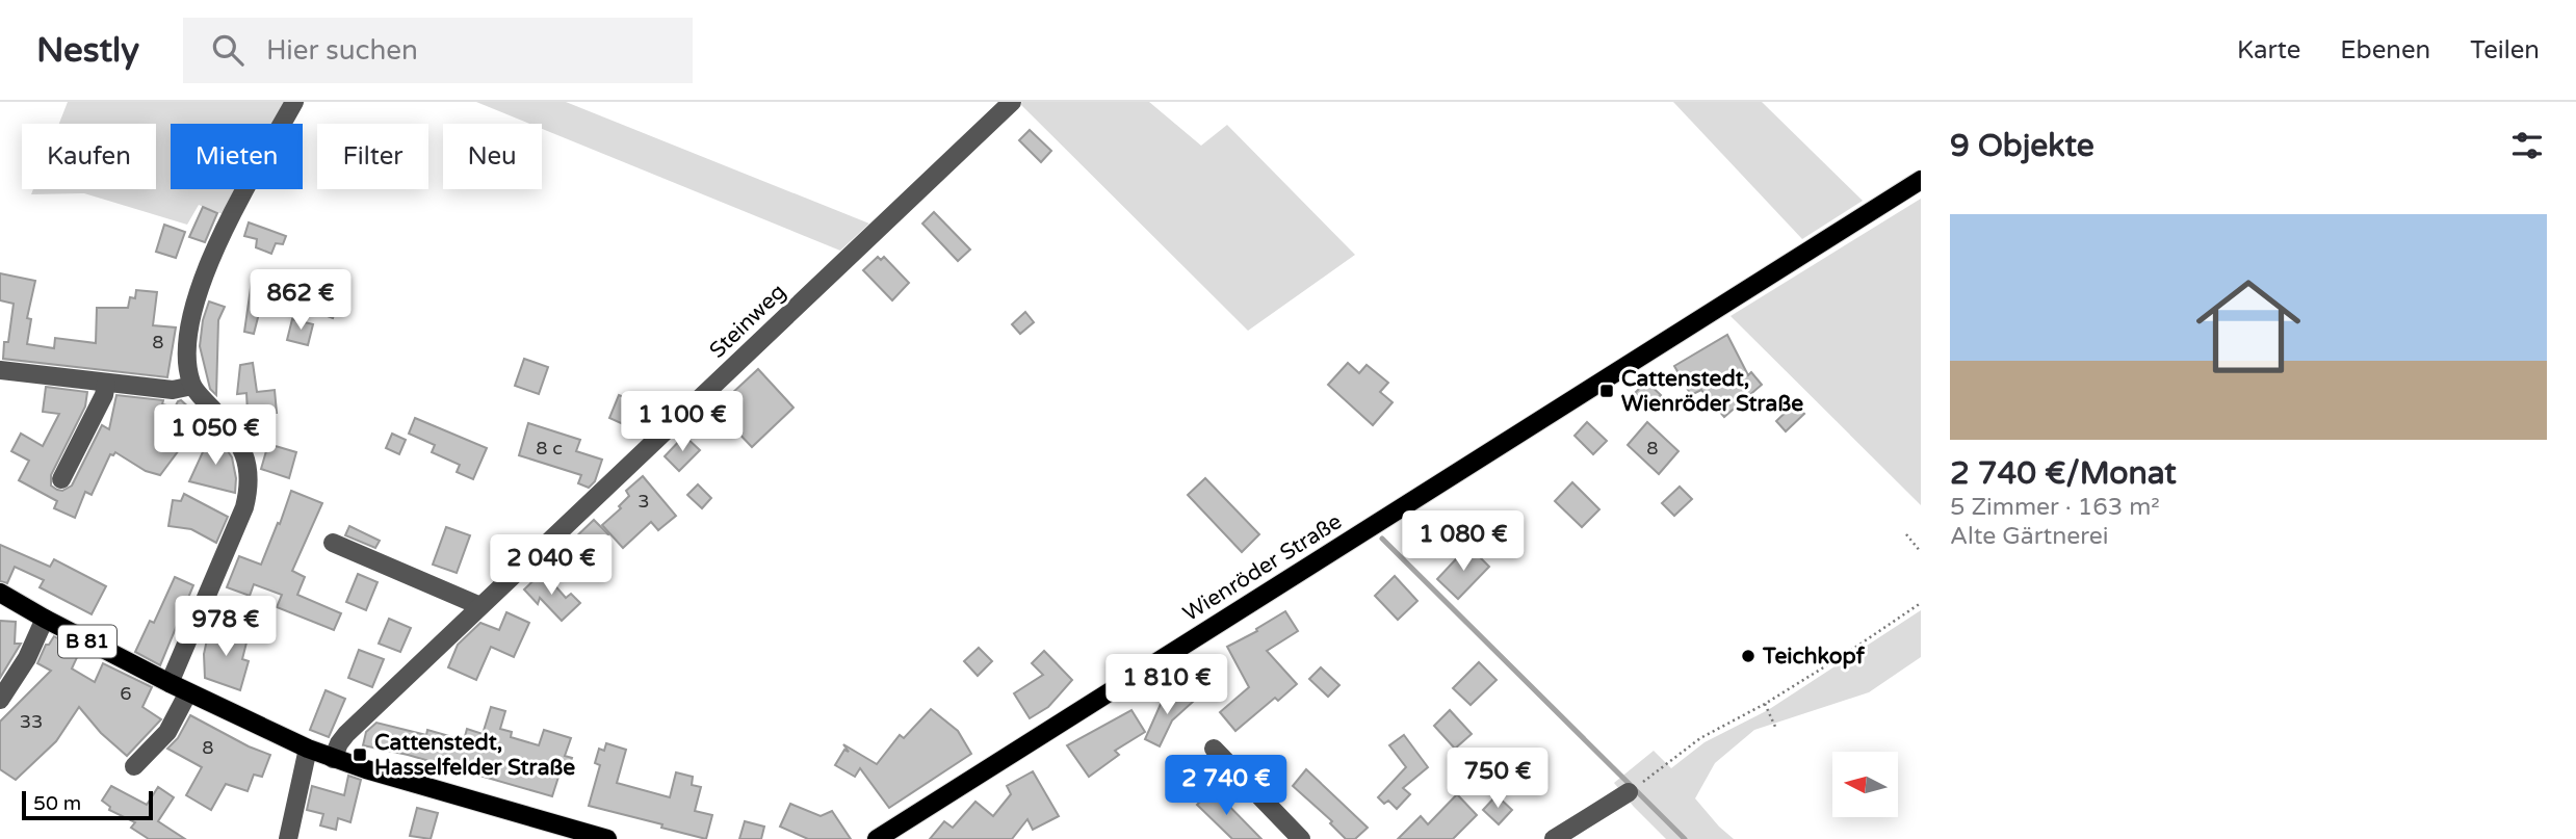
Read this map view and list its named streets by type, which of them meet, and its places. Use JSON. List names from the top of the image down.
{
  "streets": {
    "main road": ["Wienröder Straße", "B 81"],
    "street": ["Steinweg"]
  },
  "crossings": [
    ["Steinweg", "B 81"]
  ],
  "places": {
    "transit": ["Cattenstedt, Wienröder Straße", "Cattenstedt, Hasselfelder Straße"],
    "other": ["Teichkopf"]
  },
  "house_numbers": [
    "8",
    "8 c",
    "8",
    "3",
    "6",
    "33",
    "8"
  ],
  "scale_bar": "50 m",
  "north": "left",
  "page": {
    "header": "Nestly",
    "search": "Hier suchen",
    "nav": ["Karte", "Ebenen", "Teilen"],
    "heading": "9 Objekte",
    "chip": [
      "Kaufen",
      "Mieten",
      "Filter",
      "Neu"
    ],
    "list": [
      {
        "name": "2 740 €/Monat",
        "note": "5 Zimmer · 163 m² · Alte Gärtnerei"
      }
    ],
    "price": [
      "862 €",
      "1 100 €",
      "1 050 €",
      "1 080 €",
      "2 040 €",
      "978 €",
      "1 810 €",
      "750 €",
      "2 740 €"
    ],
    "scale": "50 m"
  }
}
